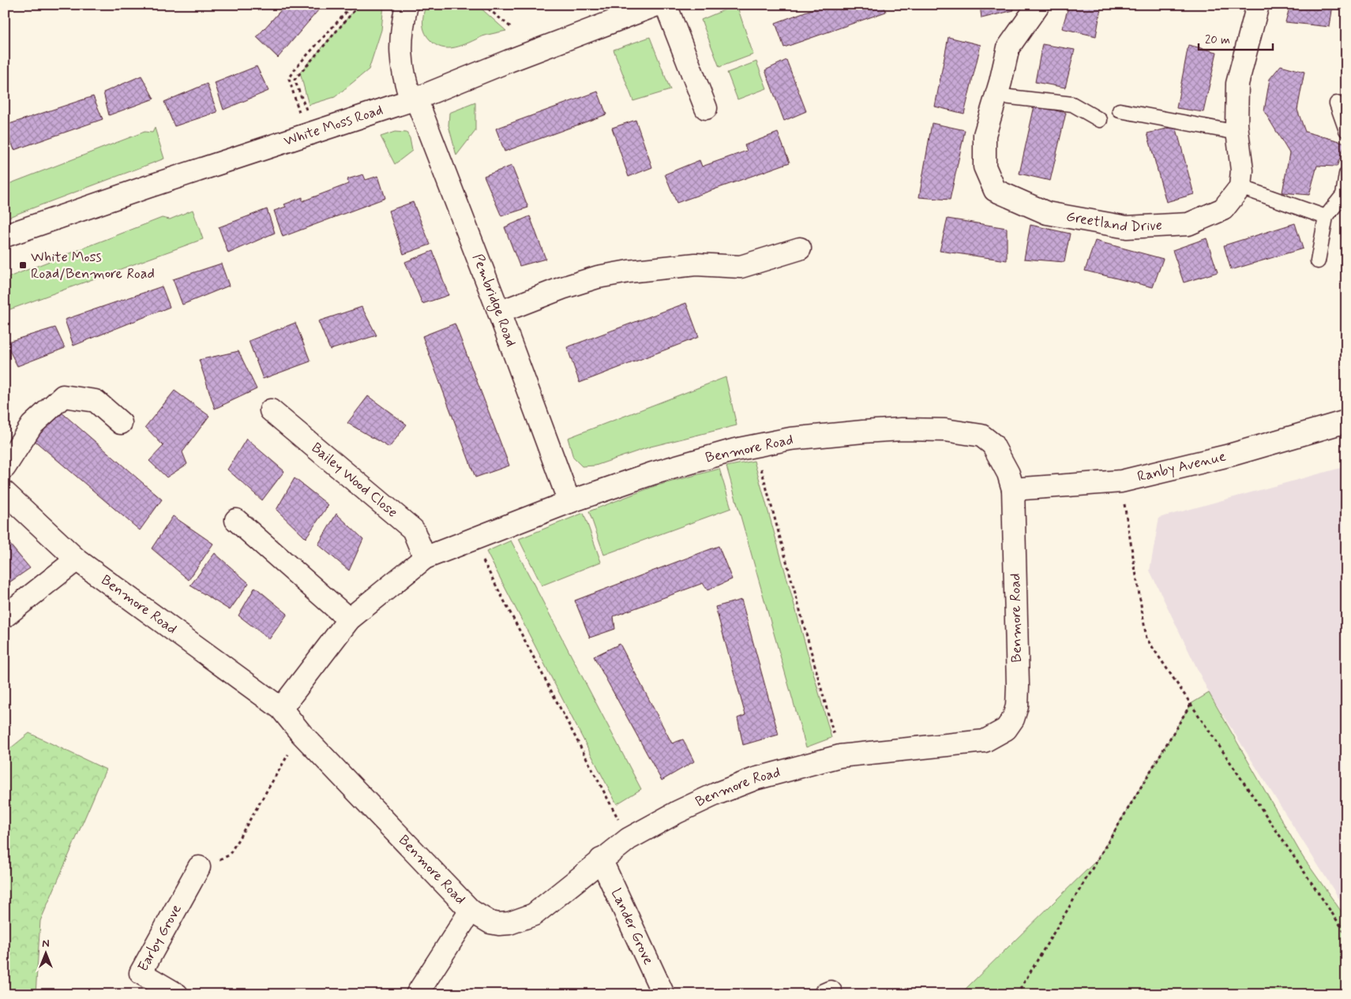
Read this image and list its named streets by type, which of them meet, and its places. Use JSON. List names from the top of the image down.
{
  "streets": {
    "street": [
      "White Moss Road",
      "Greetland Drive",
      "Pembridge Road",
      "Benmore Road",
      "Ranby Avenue",
      "Bailey Wood Close",
      "Lander Grove",
      "Earby Grove"
    ]
  },
  "crossings": [
    ["White Moss Road", "Pembridge Road"],
    ["Pembridge Road", "Benmore Road"],
    ["Benmore Road", "Ranby Avenue"],
    ["Benmore Road", "Bailey Wood Close"],
    ["Benmore Road", "Lander Grove"]
  ],
  "places": {
    "transit": ["White Moss Road/Benmore Road"]
  },
  "scale_bar": "20 m",
  "north": "top"
}
